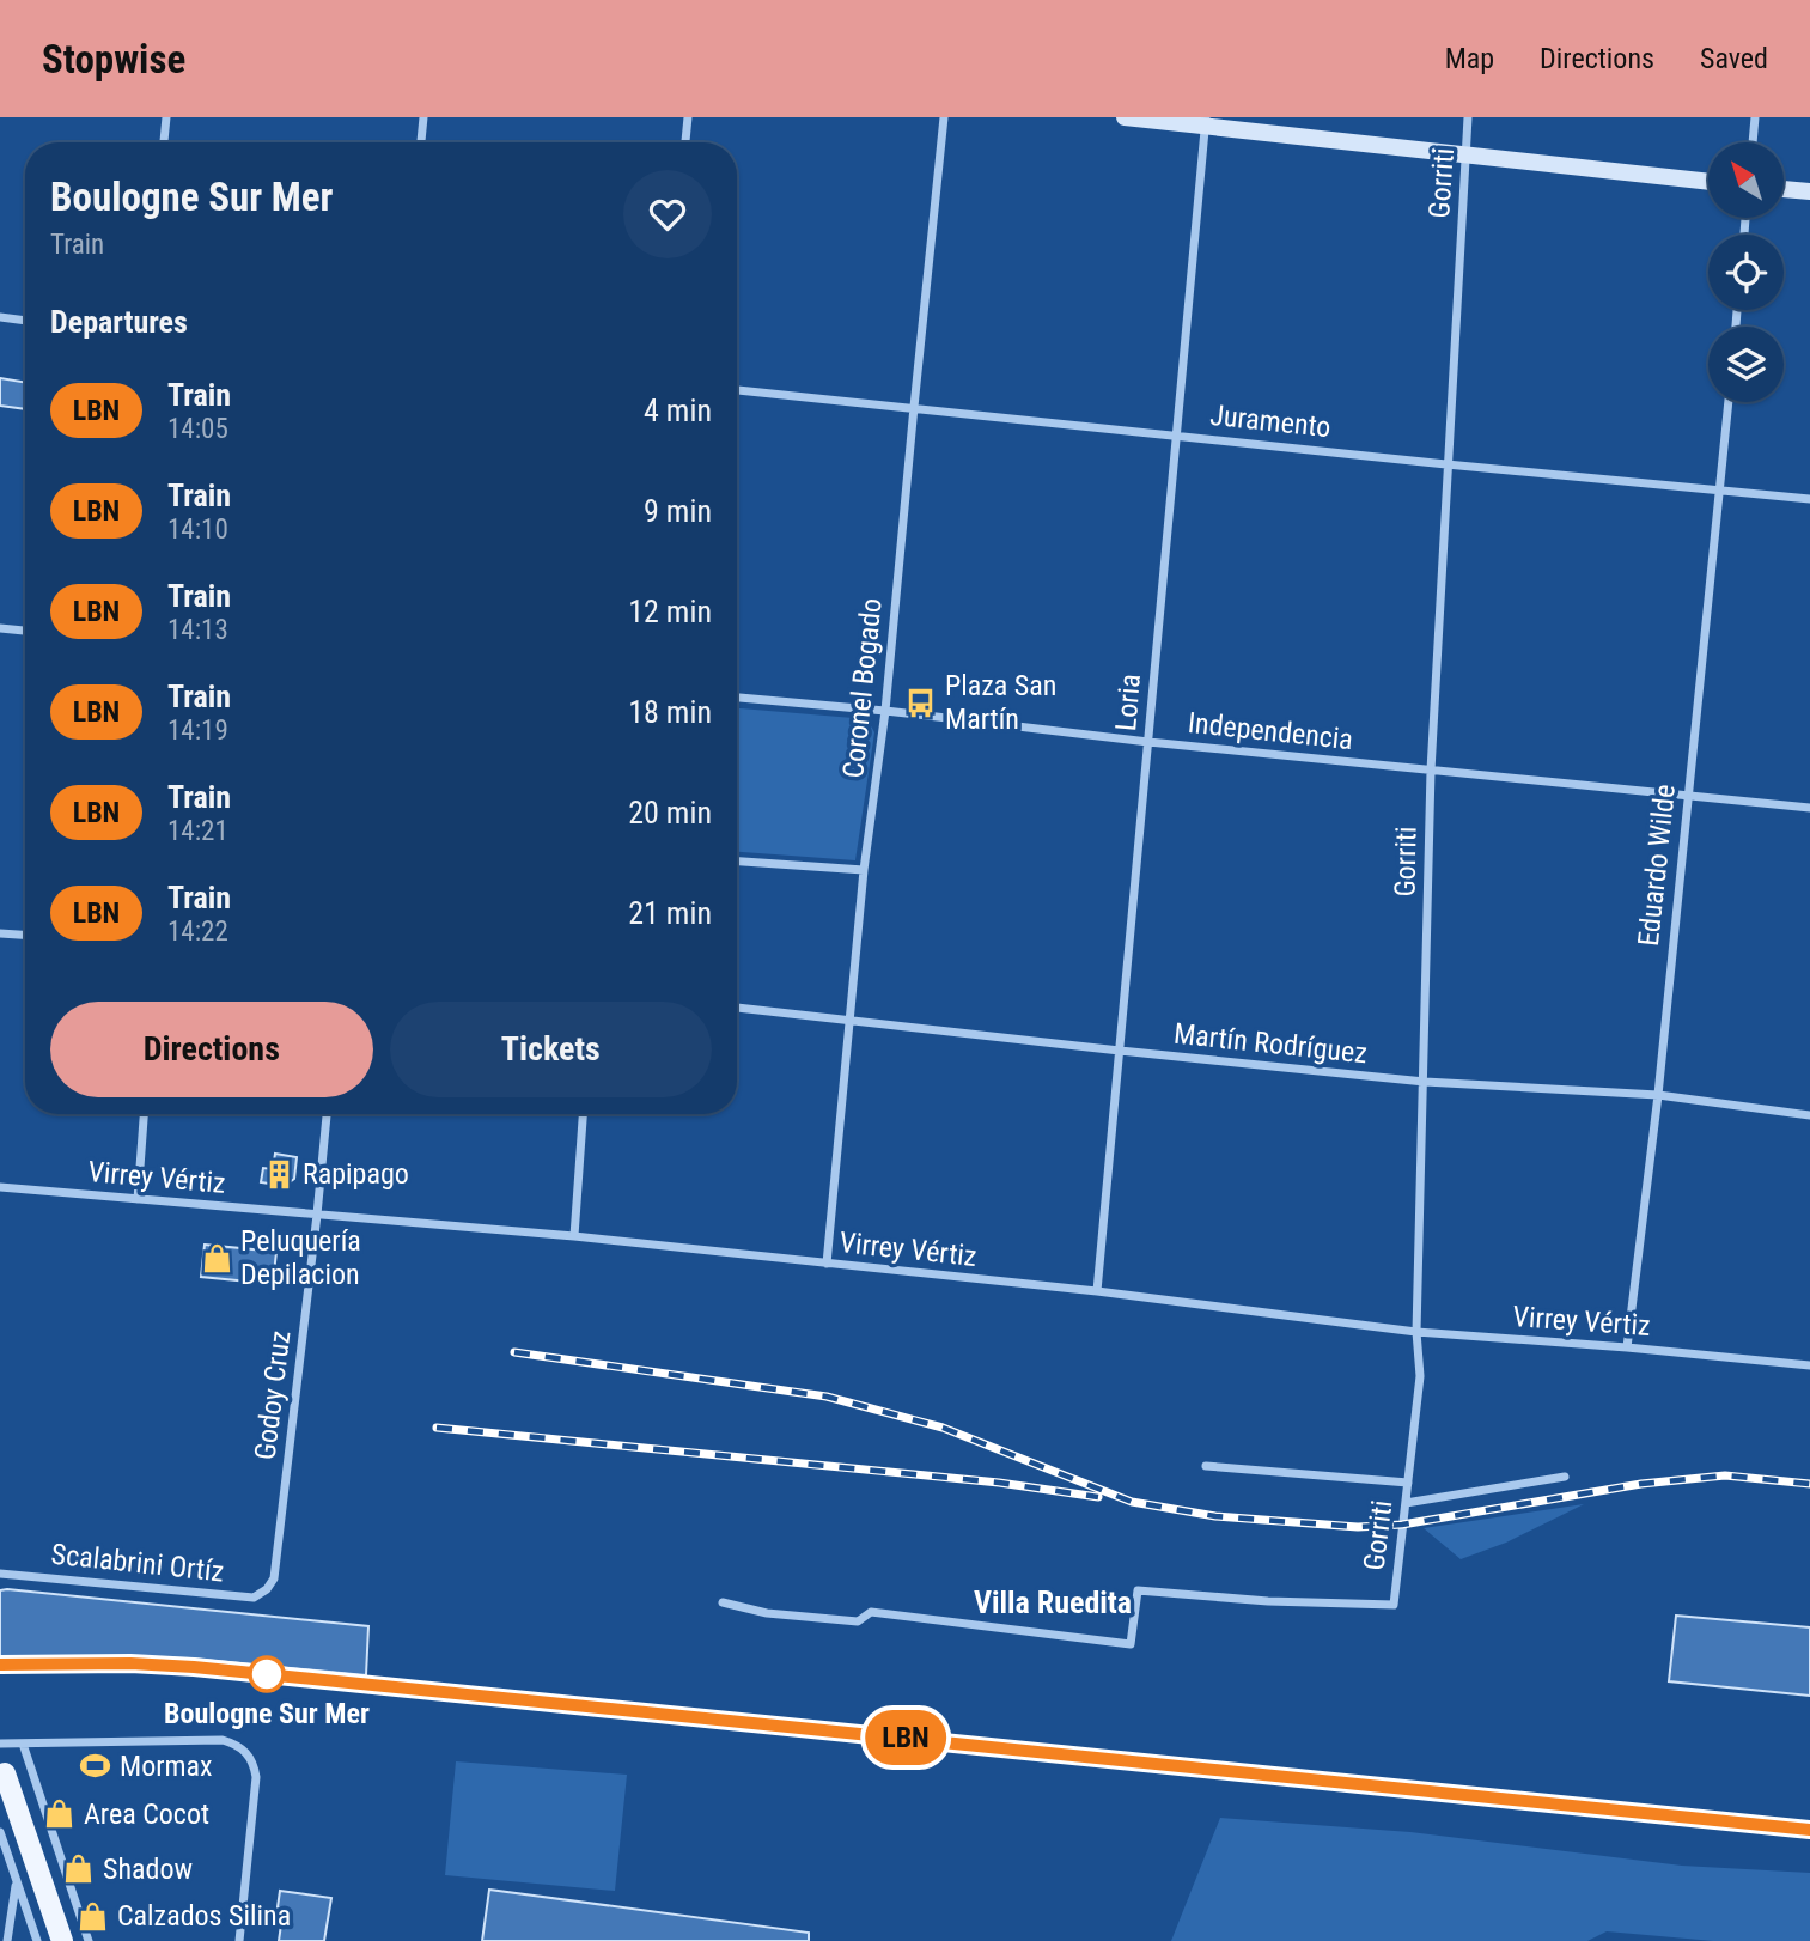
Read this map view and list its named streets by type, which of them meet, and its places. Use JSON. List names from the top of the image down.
{
  "streets": {
    "street": [
      "Gorriti",
      "Juramento",
      "Coronel Bogado",
      "Loria",
      "Independencia",
      "Eduardo Wilde",
      "Martín Rodríguez",
      "Virrey Vértiz",
      "Godoy Cruz",
      "Scalabrini Ortíz"
    ]
  },
  "crossings": [
    ["Gorriti", "Juramento"],
    ["Gorriti", "Independencia"],
    ["Gorriti", "Martín Rodríguez"],
    ["Gorriti", "Virrey Vértiz"],
    ["Juramento", "Coronel Bogado"],
    ["Juramento", "Loria"],
    ["Juramento", "Eduardo Wilde"],
    ["Coronel Bogado", "Independencia"],
    ["Coronel Bogado", "Martín Rodríguez"],
    ["Coronel Bogado", "Virrey Vértiz"],
    ["Loria", "Independencia"],
    ["Loria", "Martín Rodríguez"],
    ["Loria", "Virrey Vértiz"],
    ["Independencia", "Eduardo Wilde"],
    ["Eduardo Wilde", "Martín Rodríguez"],
    ["Eduardo Wilde", "Virrey Vértiz"],
    ["Virrey Vértiz", "Godoy Cruz"],
    ["Godoy Cruz", "Scalabrini Ortíz"]
  ],
  "districts": ["Villa Ruedita"],
  "places": {
    "bus stop": ["Plaza San Martín"],
    "building": ["Rapipago"],
    "shop": [
      "Peluquería Depilacion",
      "Area Cocot",
      "Shadow",
      "Calzados Silina"
    ],
    "other": ["Boulogne Sur Mer"],
    "sports": ["Mormax"]
  },
  "north": "top left",
  "page": {
    "header": "Stopwise",
    "nav": ["Map", "Directions", "Saved"],
    "on_map": "LBN",
    "heading": [
      ["Boulogne Sur Mer", "Train"],
      "Departures"
    ],
    "list": [
      {
        "mark": "LBN",
        "name": "Train",
        "note": "14:05",
        "value": "4 min"
      },
      {
        "mark": "LBN",
        "name": "Train",
        "note": "14:10",
        "value": "9 min"
      },
      {
        "mark": "LBN",
        "name": "Train",
        "note": "14:13",
        "value": "12 min"
      },
      {
        "mark": "LBN",
        "name": "Train",
        "note": "14:19",
        "value": "18 min"
      },
      {
        "mark": "LBN",
        "name": "Train",
        "note": "14:21",
        "value": "20 min"
      },
      {
        "mark": "LBN",
        "name": "Train",
        "note": "14:22",
        "value": "21 min"
      }
    ],
    "buttons": ["Directions", "Tickets"]
  }
}
